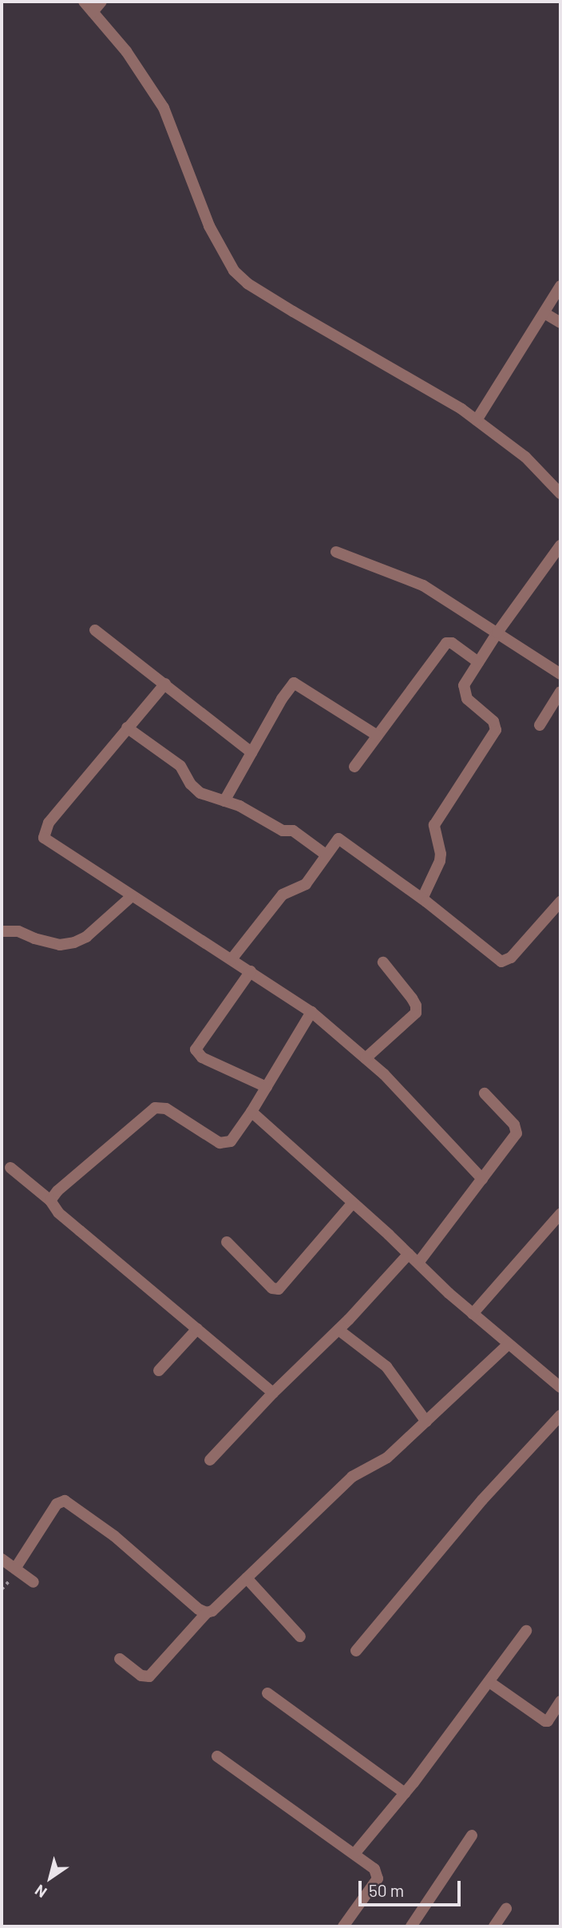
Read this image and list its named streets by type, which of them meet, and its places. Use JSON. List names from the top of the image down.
{
  "scale_bar": "50 m",
  "north": "bottom left"
}
